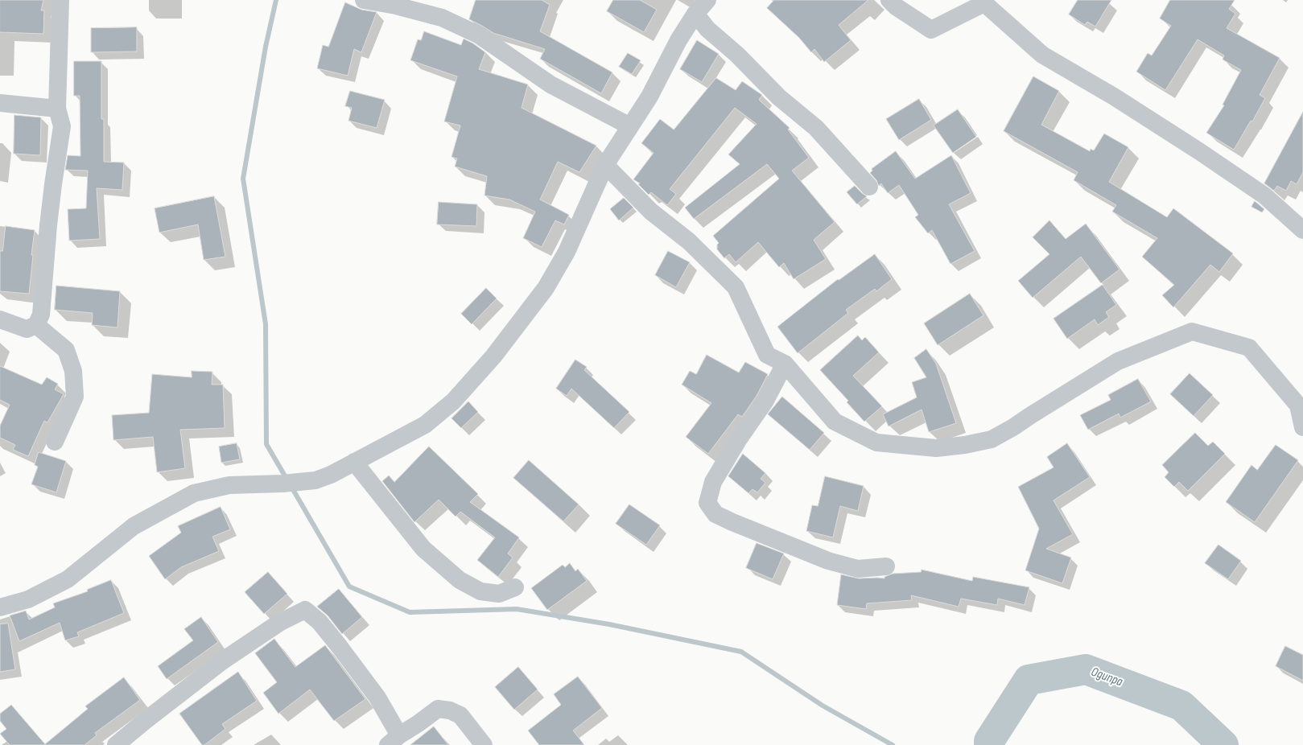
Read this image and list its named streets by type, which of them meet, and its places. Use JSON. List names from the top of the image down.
{
  "water": ["Ogunpa"]
}
